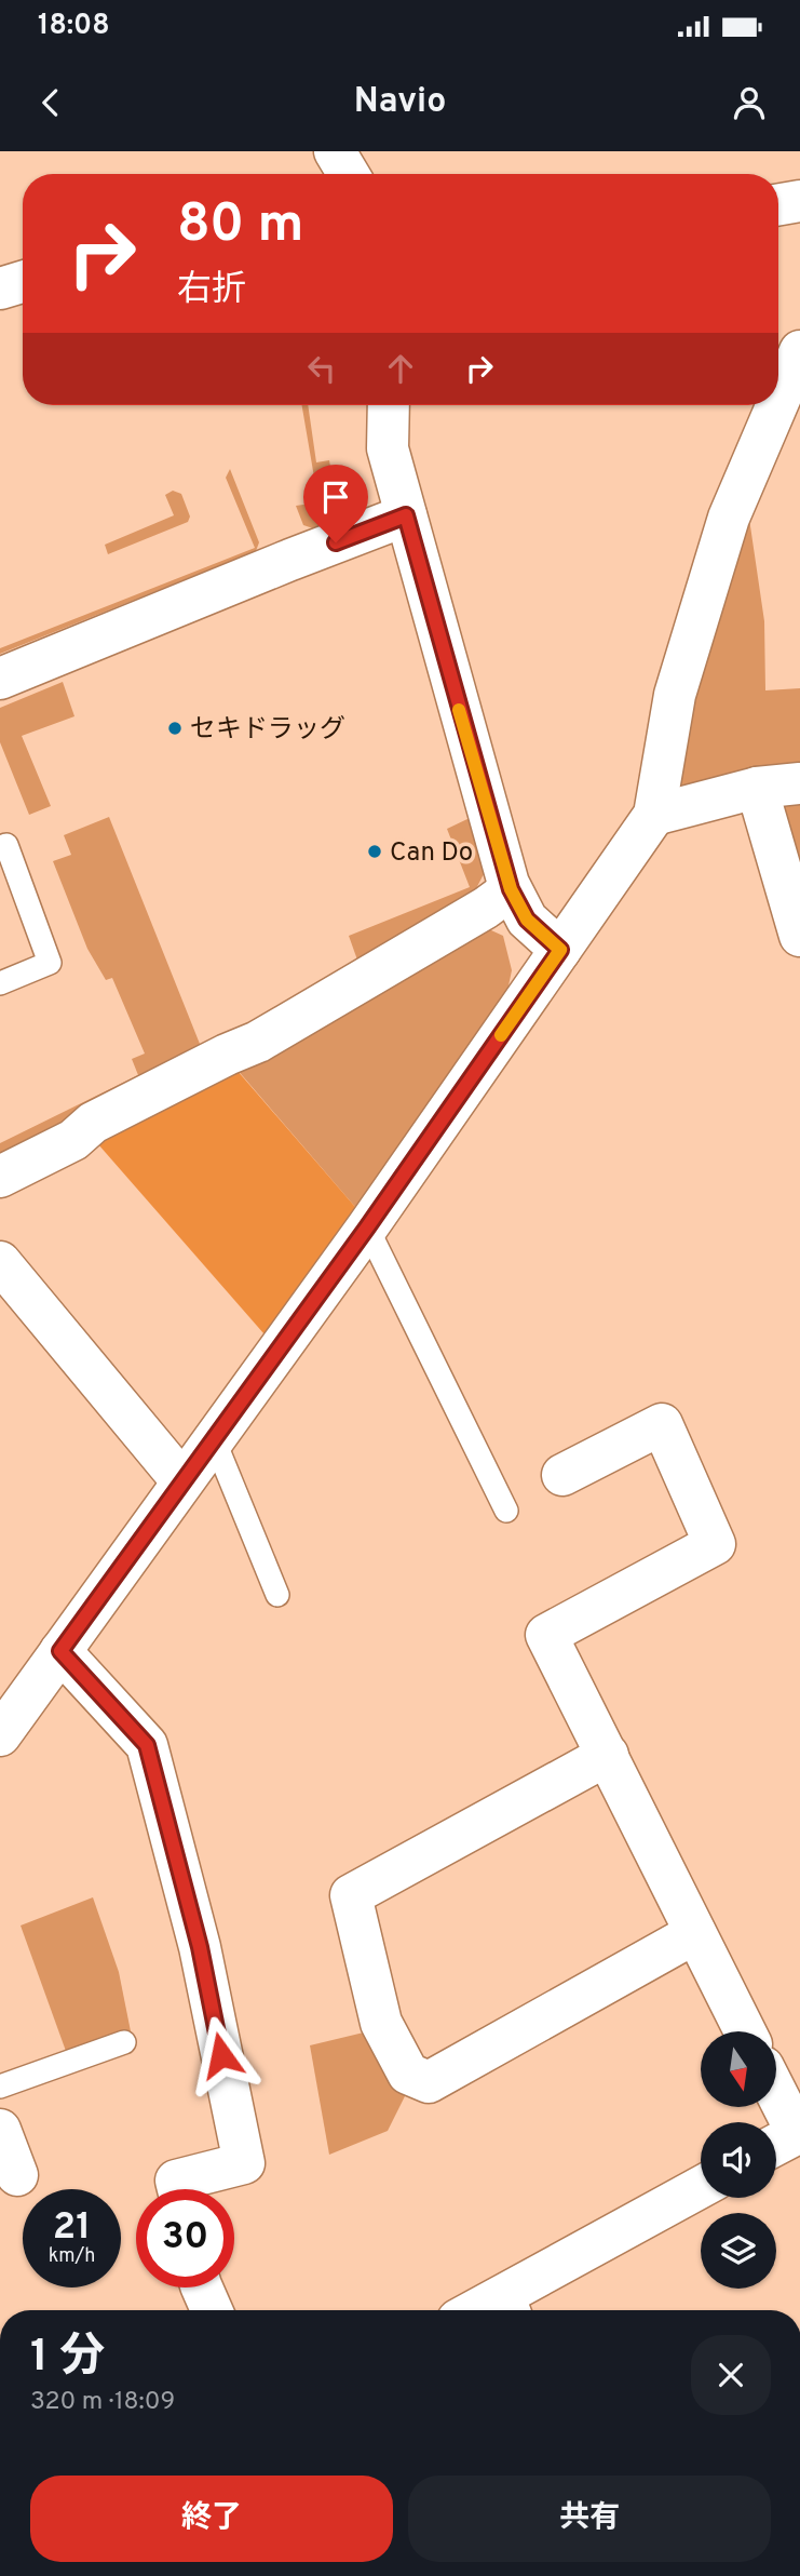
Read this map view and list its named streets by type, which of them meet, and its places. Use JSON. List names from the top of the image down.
{
  "places": ["セキドラッグ", "Can Do"],
  "north": "bottom",
  "page": {
    "status": "18:08",
    "header": "Navio",
    "turn": ["80 m", "右折"],
    "speed": "21 km/h",
    "limit": "30",
    "heading": ["1 分", "320 m · 18:09"],
    "buttons": ["終了", "共有"]
  }
}
